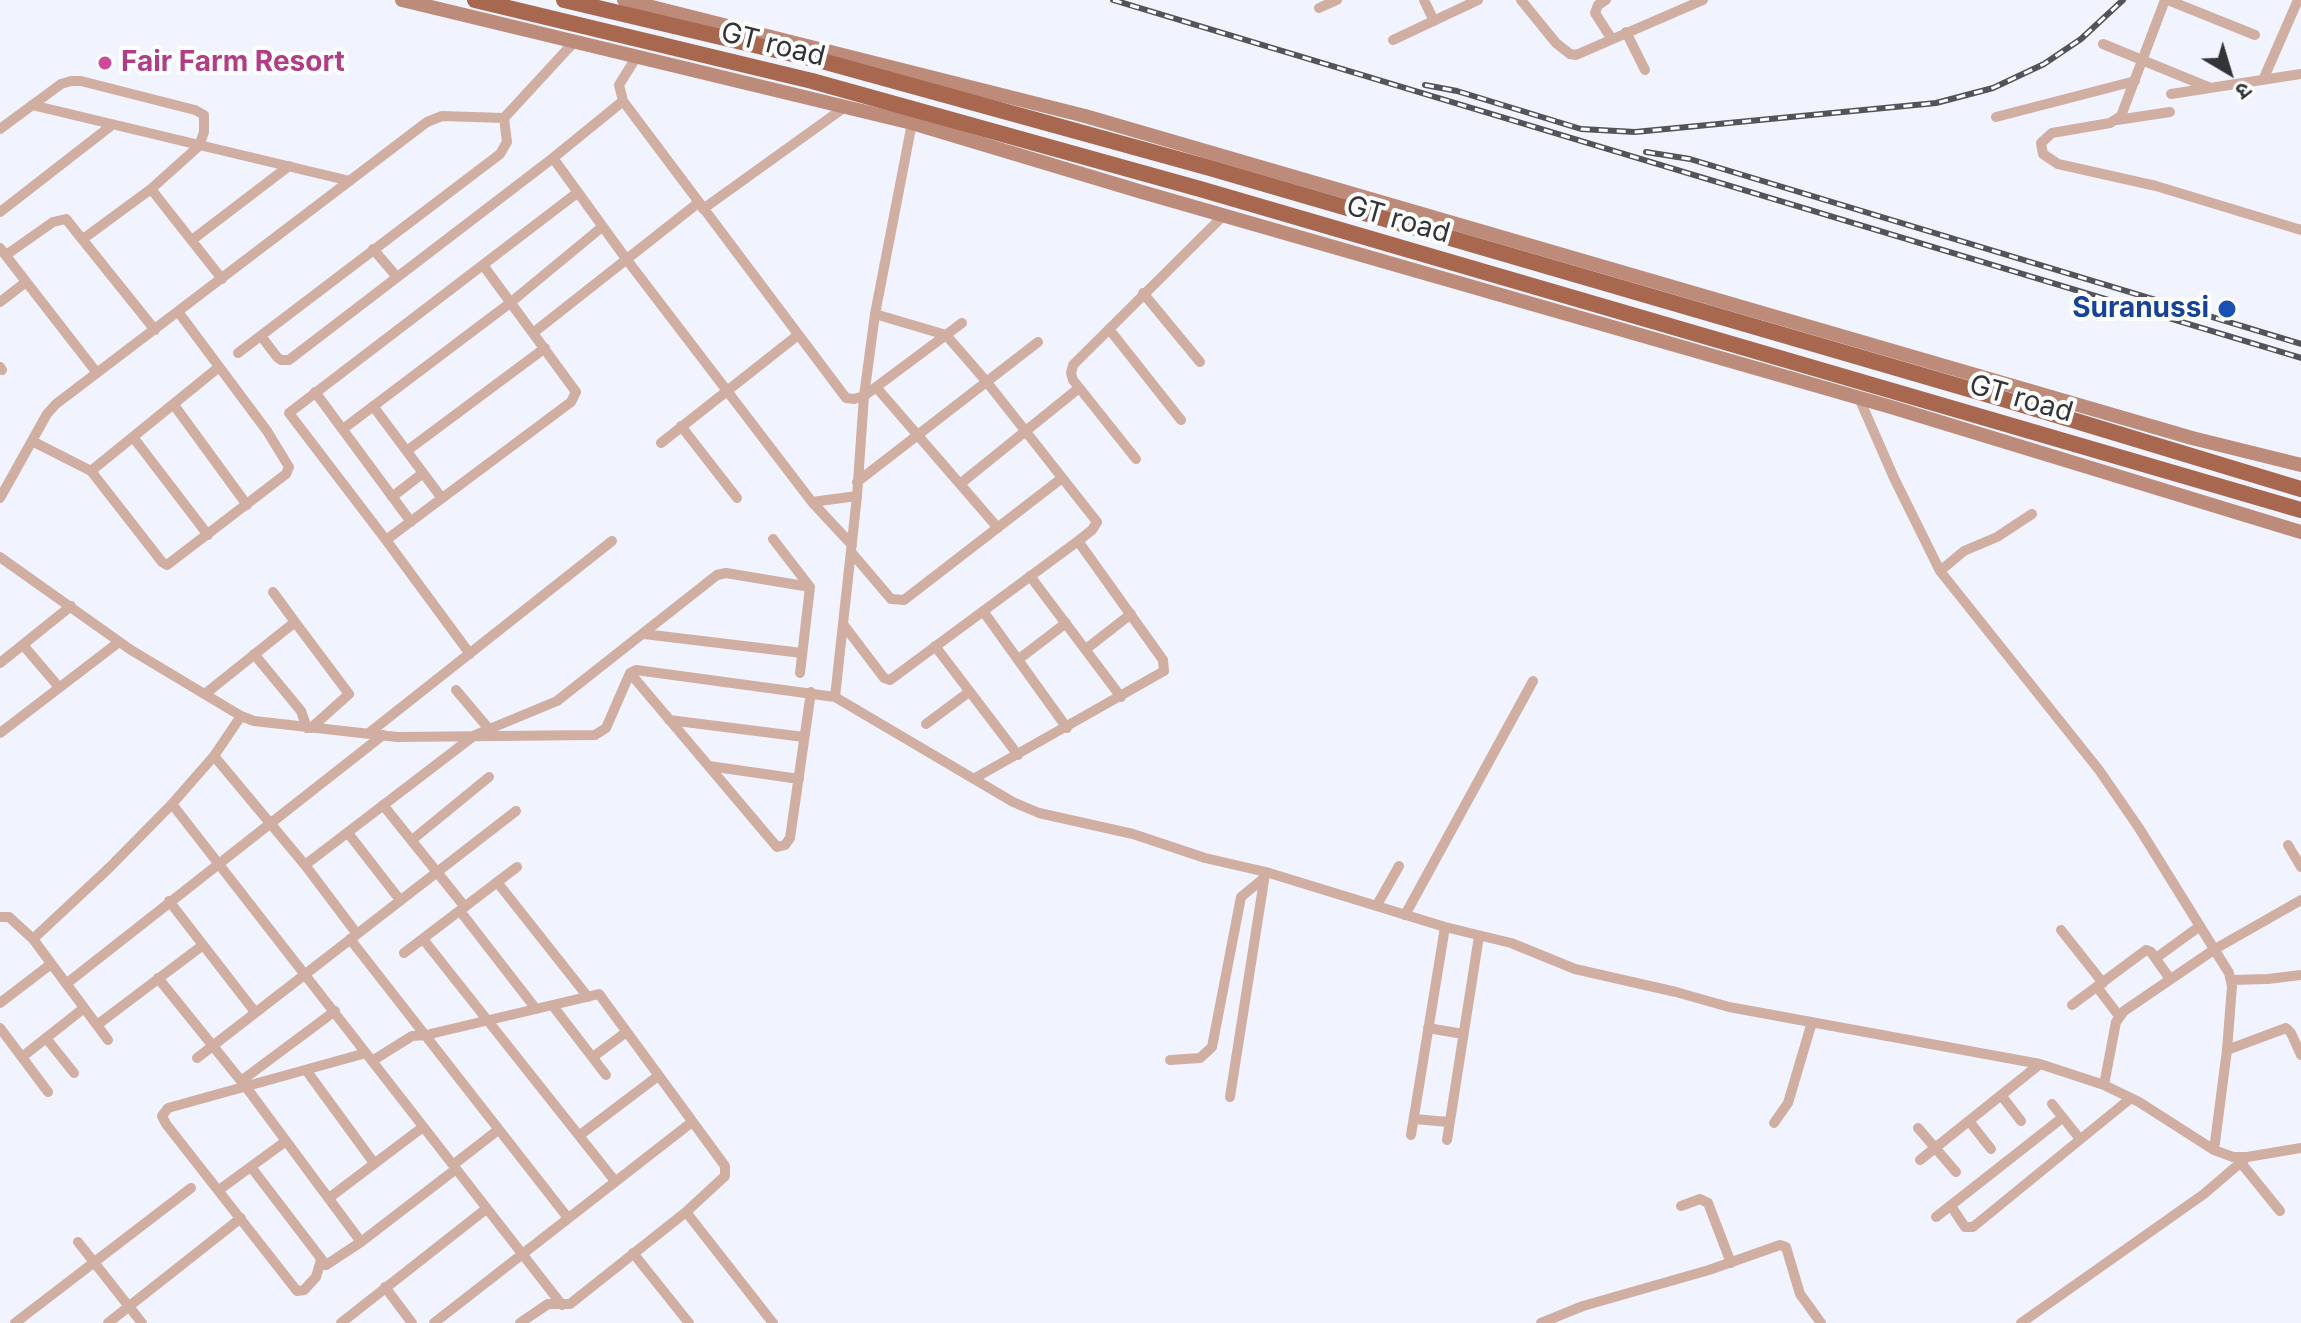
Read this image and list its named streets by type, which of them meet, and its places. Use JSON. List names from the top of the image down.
{
  "streets": {
    "highway": ["GT road"]
  },
  "places": ["Fair Farm Resort", "Suranussi"],
  "north": "bottom right"
}
